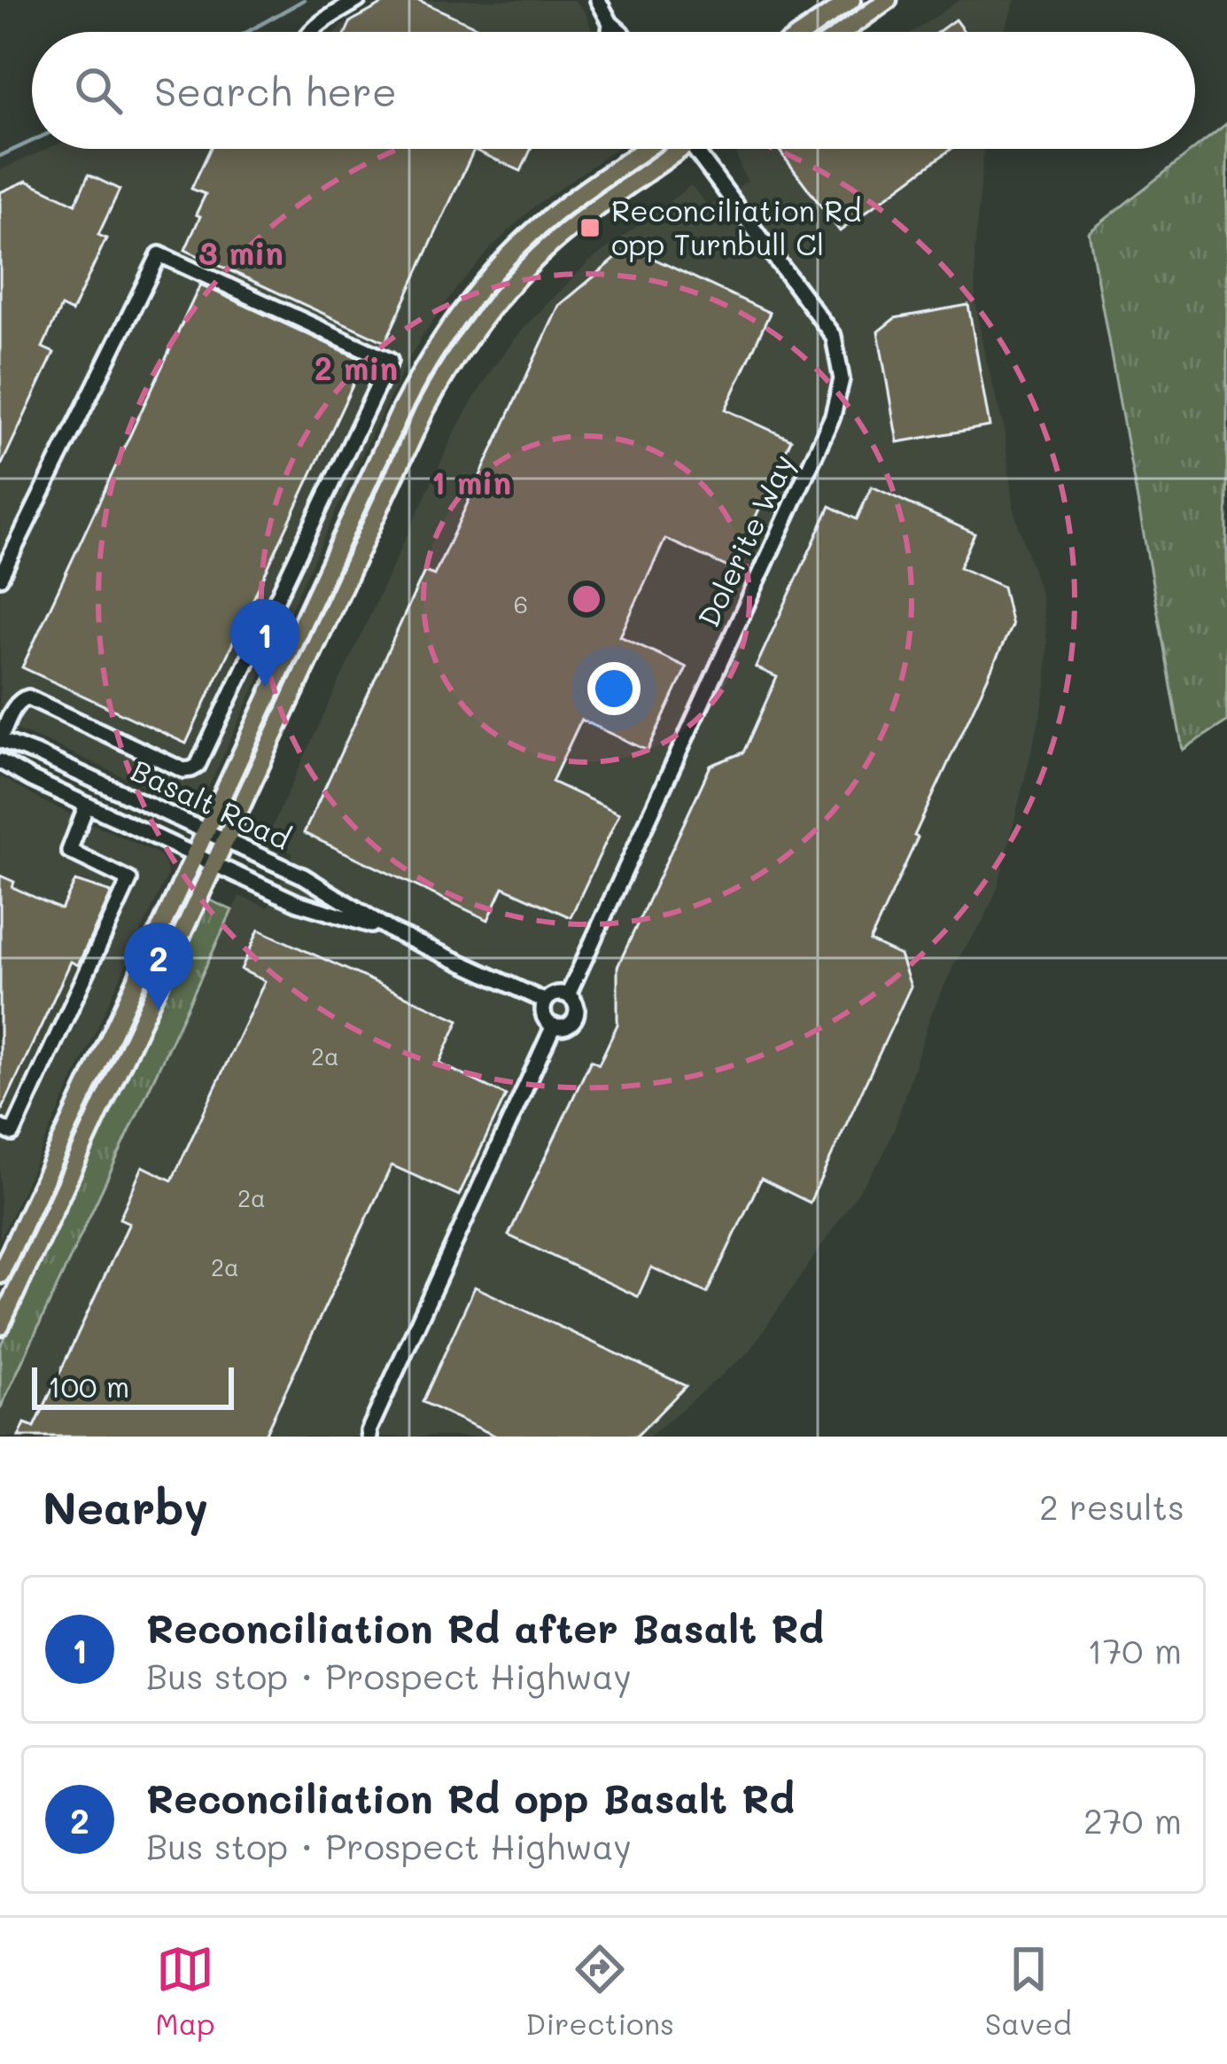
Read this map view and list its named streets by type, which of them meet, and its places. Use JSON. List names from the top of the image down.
{
  "streets": {
    "street": ["Dolerite Way", "Basalt Road"]
  },
  "crossings": [
    ["Dolerite Way", "Basalt Road"]
  ],
  "places": {
    "transit": ["Reconciliation Rd opp Turnbull Cl"]
  },
  "house_numbers": [
    "6",
    "2a",
    "2a",
    "2a"
  ],
  "scale_bar": "100 m",
  "page": {
    "search": "Search here",
    "pins": ["1", "2"],
    "scale": "100 m",
    "heading": ["Nearby", "2 results"],
    "list": [
      {
        "mark": "1",
        "name": "Reconciliation Rd after Basalt Rd",
        "note": "Bus stop · Prospect Highway",
        "value": "170 m"
      },
      {
        "mark": "2",
        "name": "Reconciliation Rd opp Basalt Rd",
        "note": "Bus stop · Prospect Highway",
        "value": "270 m"
      }
    ],
    "nav": ["Map", "Directions", "Saved"]
  },
  "rings": ["3 min", "2 min", "1 min"]
}
